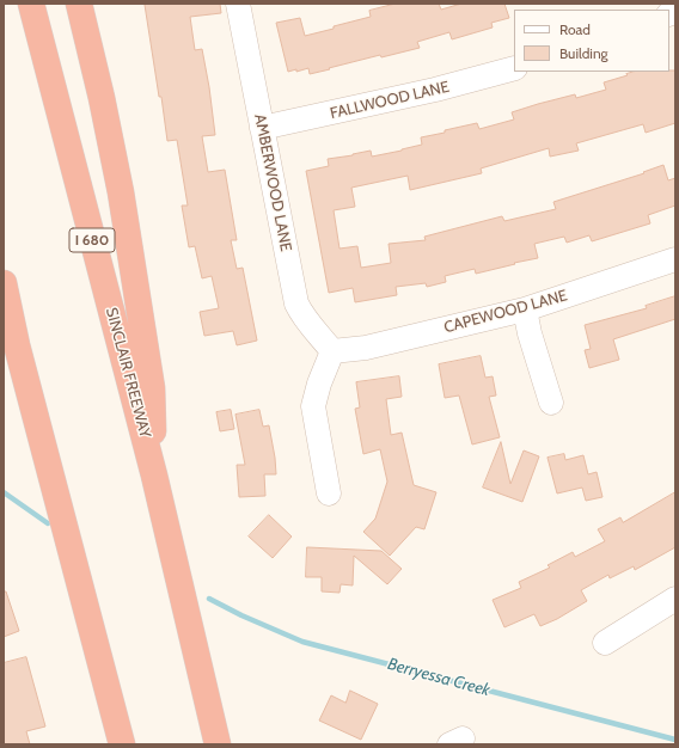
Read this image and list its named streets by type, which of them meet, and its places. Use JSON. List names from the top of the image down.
{
  "streets": {
    "highway": ["I 680", "SINCLAIR FREEWAY"],
    "street": ["FALLWOOD LANE", "AMBERWOOD LANE", "CAPEWOOD LANE"]
  },
  "crossings": [
    ["FALLWOOD LANE", "AMBERWOOD LANE"],
    ["AMBERWOOD LANE", "CAPEWOOD LANE"]
  ],
  "water": ["Berryessa Creek"],
  "legend": ["Road", "Building"]
}
